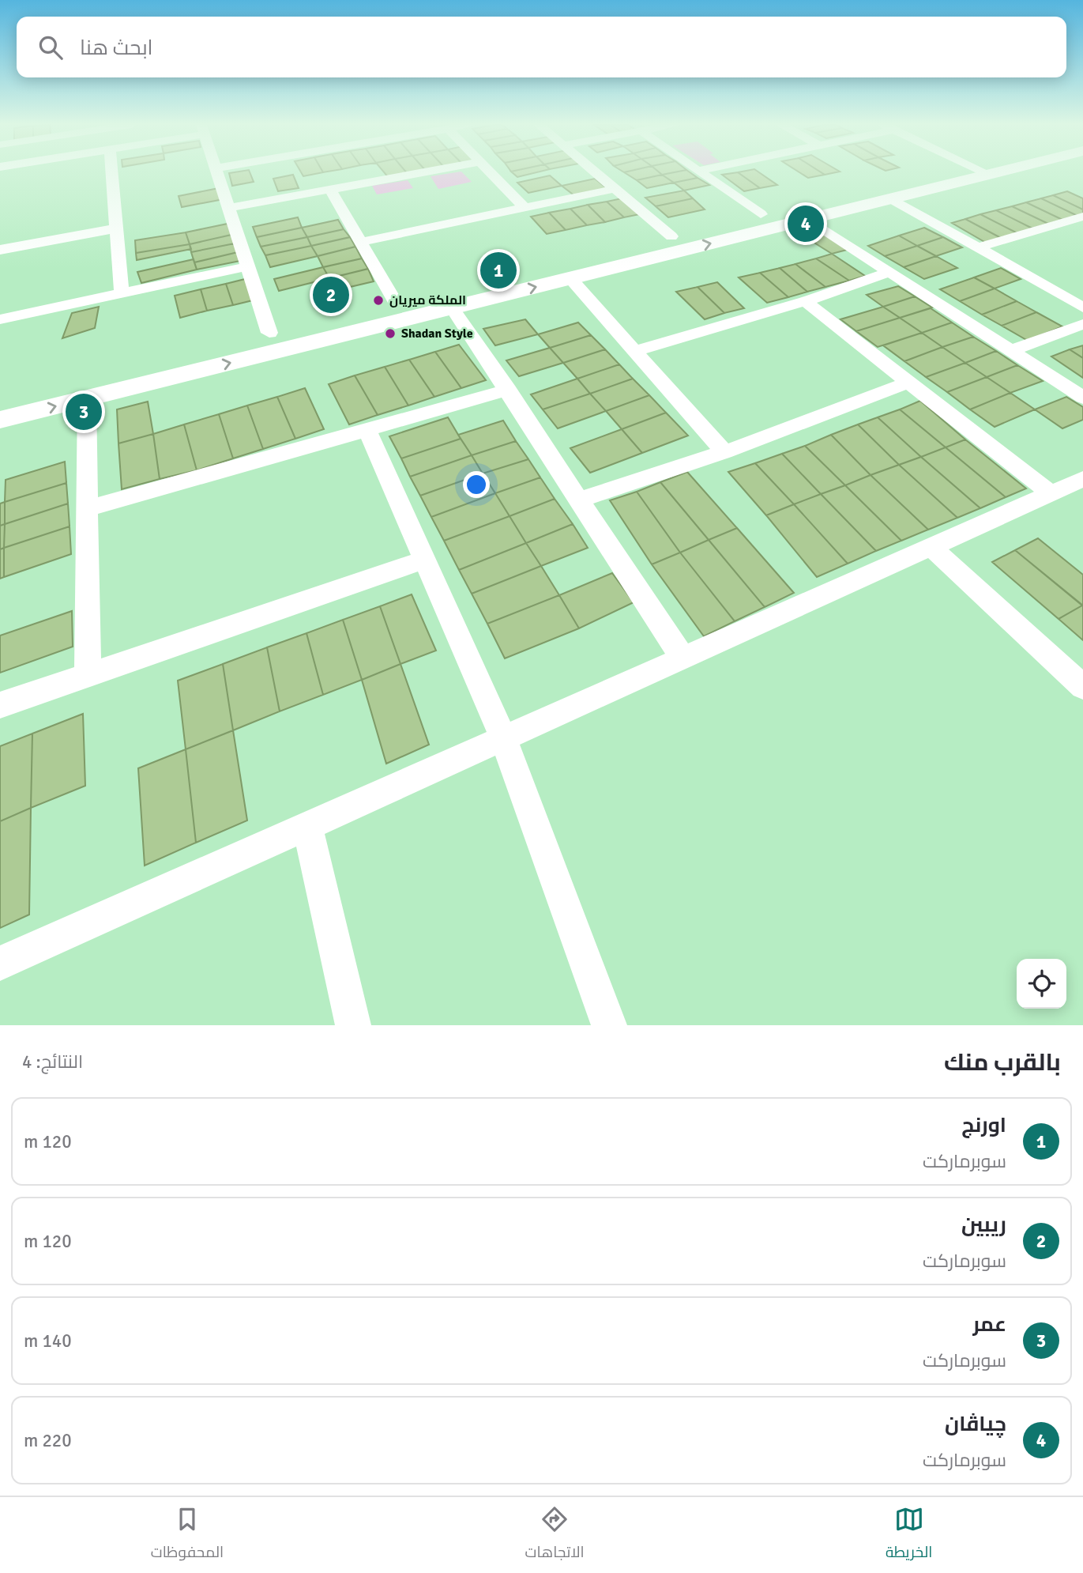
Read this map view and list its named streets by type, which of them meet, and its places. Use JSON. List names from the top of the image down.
{
  "places": ["الملكة ميريان", "Shadan Style"],
  "page": {
    "search": "ابحث هنا",
    "pins": [
      "4",
      "1",
      "2",
      "3"
    ],
    "heading": ["بالقرب منك", "النتائج: 4"],
    "list": [
      {
        "mark": "1",
        "name": "اورنج",
        "note": "سوبرماركت",
        "value": "120 m"
      },
      {
        "mark": "2",
        "name": "ريبين",
        "note": "سوبرماركت",
        "value": "120 m"
      },
      {
        "mark": "3",
        "name": "عمر",
        "note": "سوبرماركت",
        "value": "140 m"
      },
      {
        "mark": "4",
        "name": "چياڤان",
        "note": "سوبرماركت",
        "value": "220 m"
      }
    ],
    "nav": ["الخريطة", "الاتجاهات", "المحفوظات"]
  }
}
